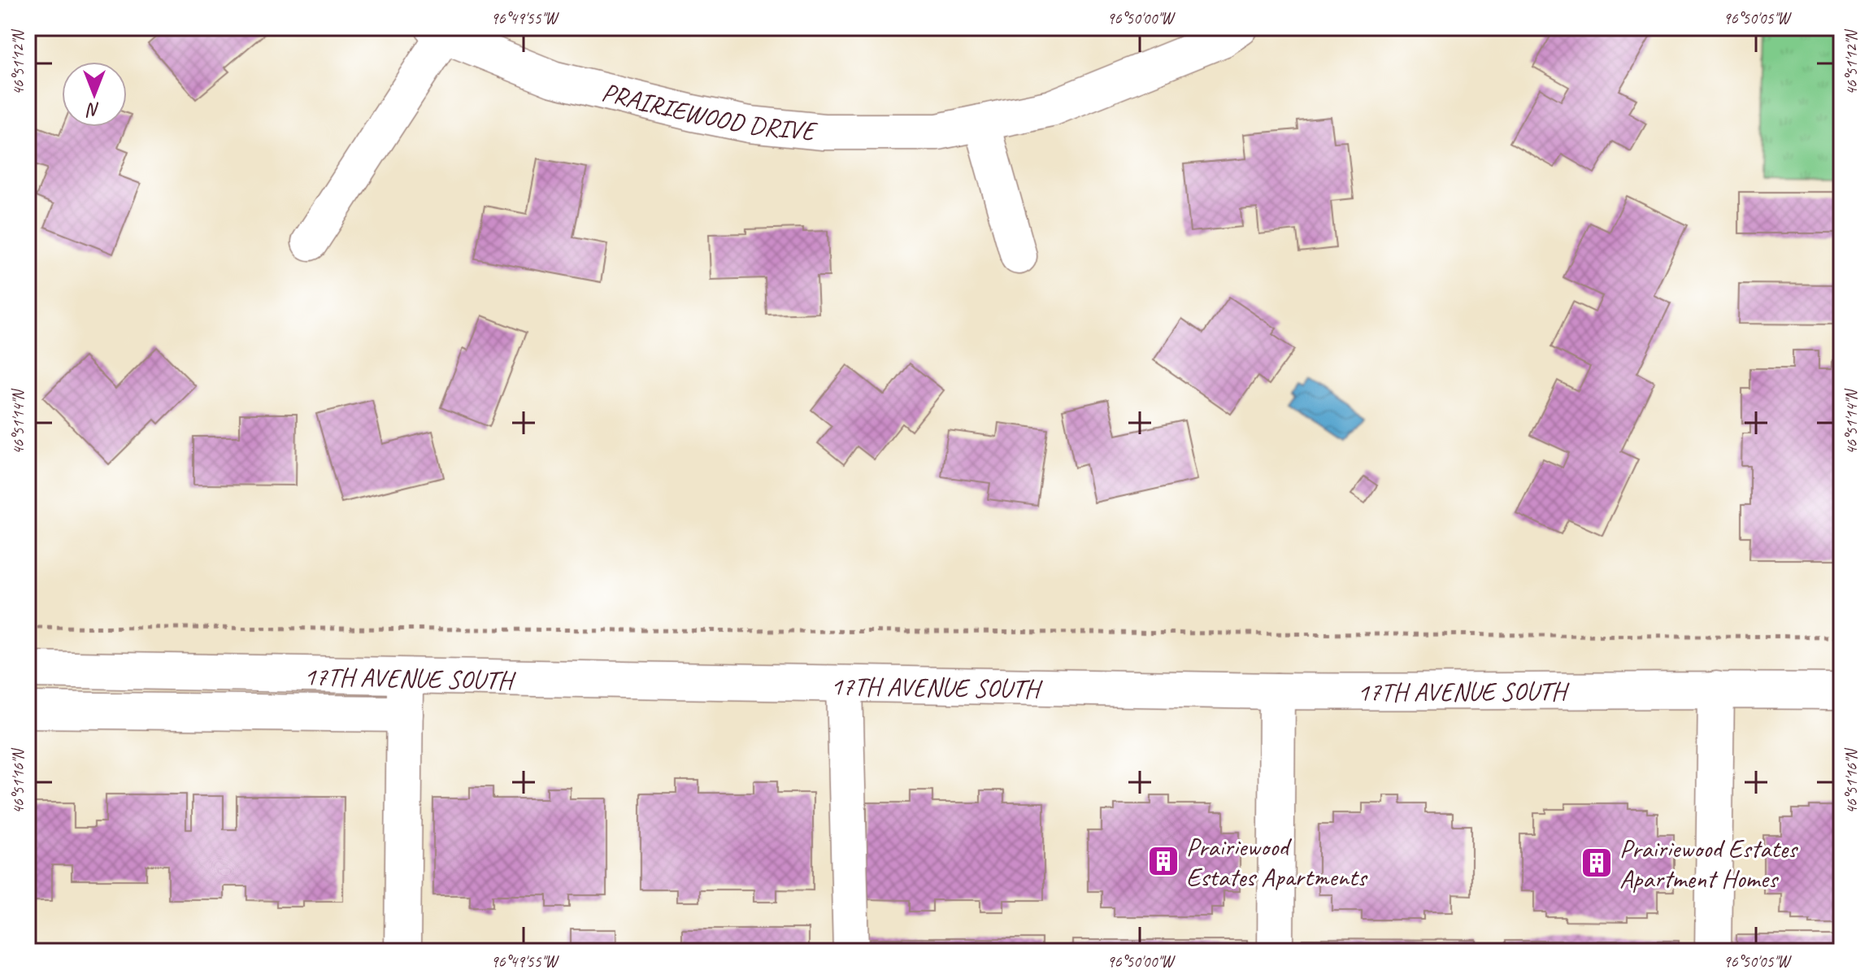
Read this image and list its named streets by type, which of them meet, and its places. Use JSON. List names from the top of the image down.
{
  "streets": {
    "street": ["PRAIRIEWOOD DRIVE", "17TH AVENUE SOUTH"]
  },
  "places": {
    "building": ["Prairiewood Estates Apartments", "Prairiewood Estates Apartment Homes"]
  },
  "north": "bottom",
  "coordinates": [
    "96°49'55\"W",
    "96°50'00\"W",
    "96°50'05\"W",
    "46°51'12\"N",
    "46°51'14\"N",
    "46°51'16\"N"
  ]
}
